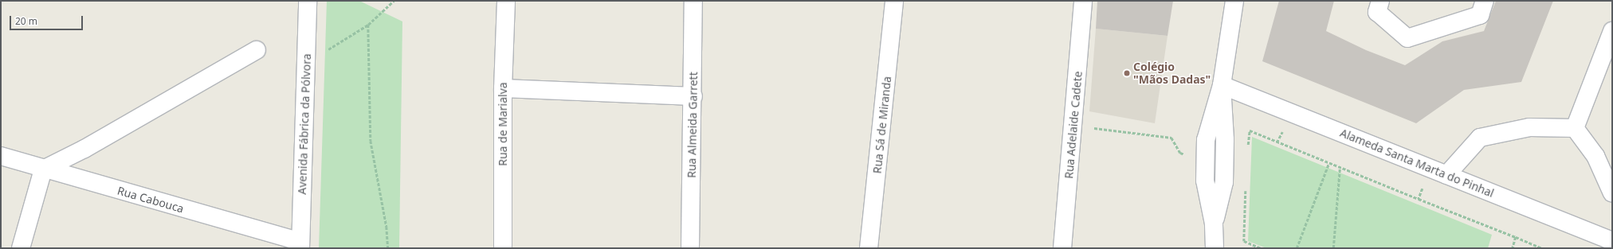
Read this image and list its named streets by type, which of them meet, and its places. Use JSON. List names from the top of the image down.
{
  "streets": {
    "street": [
      "Avenida Fábrica da Pólvora",
      "Rua de Marialva",
      "Rua Almeida Garrett",
      "Rua Sá de Miranda",
      "Rua Adelaide Cadete",
      "Alameda Santa Marta do Pinhal",
      "Rua Cabouca"
    ]
  },
  "crossings": [
    ["Avenida Fábrica da Pólvora", "Rua Cabouca"]
  ],
  "places": ["Colégio \"Mãos Dadas\""],
  "scale_bar": "20 m"
}
